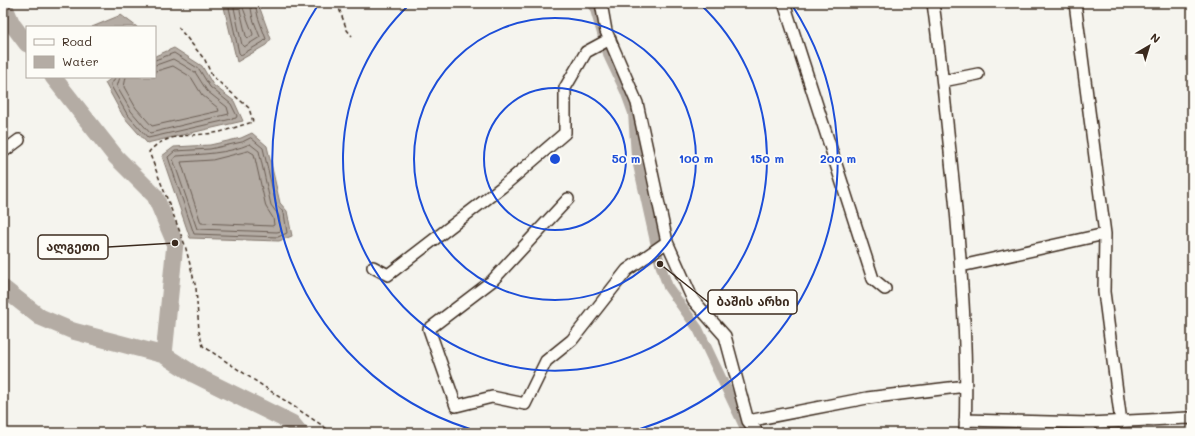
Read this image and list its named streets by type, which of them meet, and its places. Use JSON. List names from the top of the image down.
{
  "places": ["ალგეთი", "ბაშის არხი"],
  "legend": ["Road", "Water"],
  "north": "top right",
  "rings": [
    "50 m",
    "100 m",
    "150 m",
    "200 m"
  ]
}
